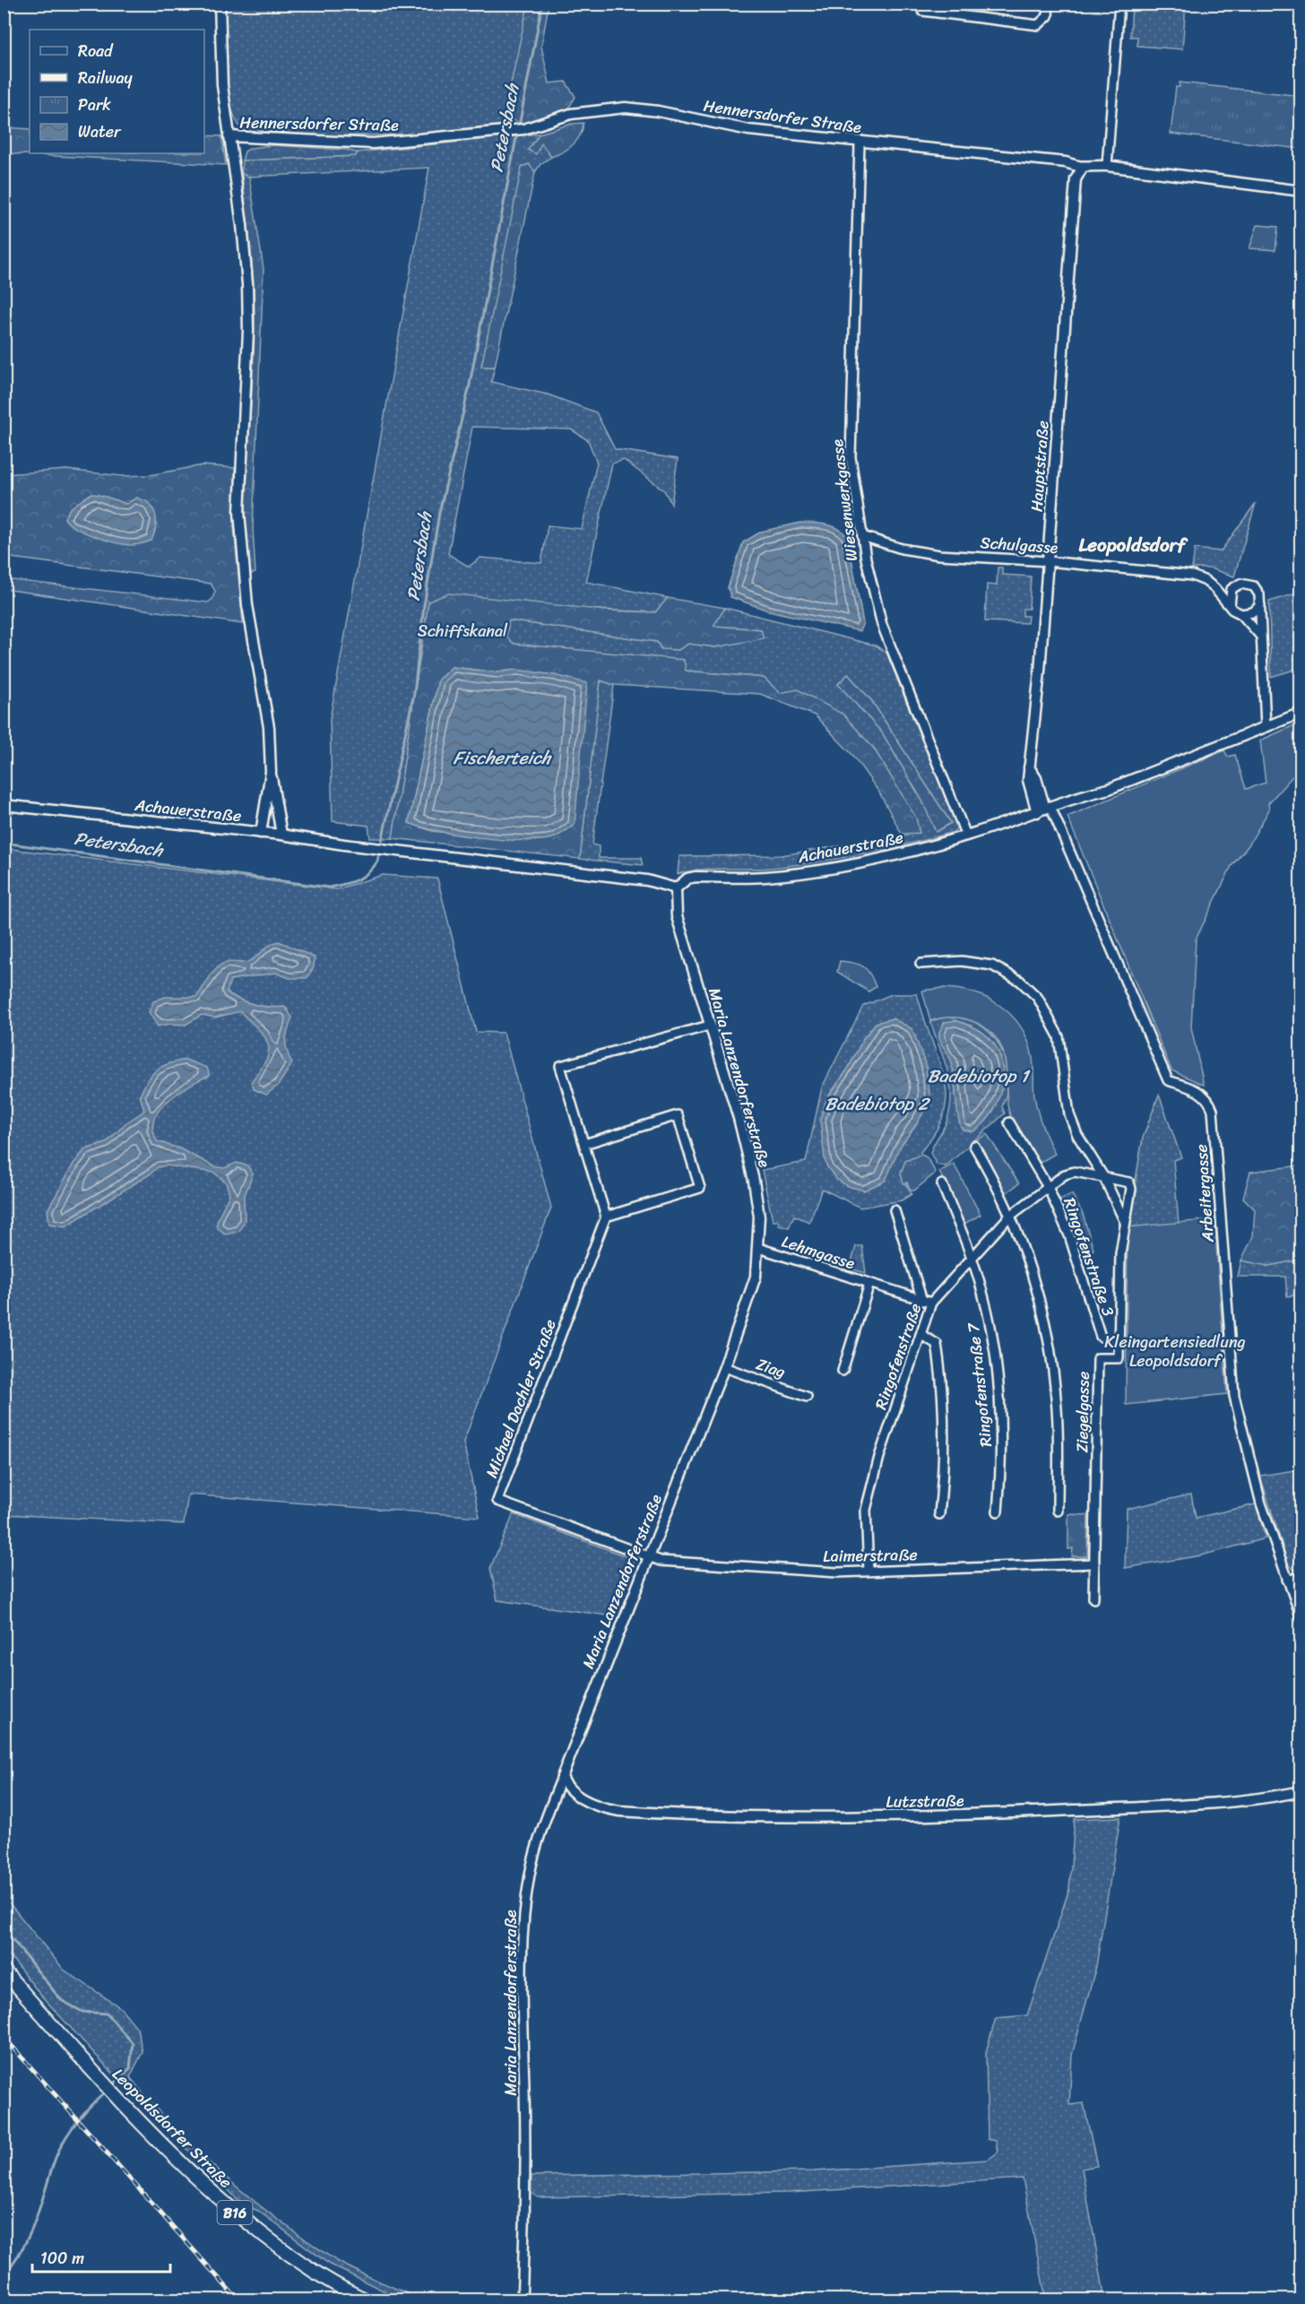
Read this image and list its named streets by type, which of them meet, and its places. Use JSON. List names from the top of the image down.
{
  "streets": {
    "main road": ["Leopoldsdorfer Straße", "B16"],
    "street": [
      "Hennersdorfer Straße",
      "Hauptstraße",
      "Wiesenwerkgasse",
      "Schulgasse",
      "Achauerstraße",
      "Maria Lanzendorferstraße",
      "Arbeitergasse",
      "Lehmgasse",
      "Ringofenstraße 3",
      "Ringofenstraße",
      "Ziag",
      "Ringofenstraße 7",
      "Michael Dachler Straße",
      "Ziegelgasse",
      "Laimerstraße",
      "Lutzstraße"
    ]
  },
  "crossings": [
    ["Hennersdorfer Straße", "Hauptstraße"],
    ["Hennersdorfer Straße", "Wiesenwerkgasse"],
    ["Hauptstraße", "Schulgasse"],
    ["Hauptstraße", "Achauerstraße"],
    ["Hauptstraße", "Arbeitergasse"],
    ["Wiesenwerkgasse", "Schulgasse"],
    ["Wiesenwerkgasse", "Achauerstraße"],
    ["Achauerstraße", "Maria Lanzendorferstraße"],
    ["Achauerstraße", "Arbeitergasse"],
    ["Maria Lanzendorferstraße", "Lehmgasse"],
    ["Maria Lanzendorferstraße", "Ziag"],
    ["Maria Lanzendorferstraße", "Michael Dachler Straße"],
    ["Maria Lanzendorferstraße", "Laimerstraße"],
    ["Maria Lanzendorferstraße", "Lutzstraße"],
    ["Lehmgasse", "Ringofenstraße"],
    ["Ringofenstraße 3", "Ringofenstraße"],
    ["Ringofenstraße", "Ringofenstraße 7"],
    ["Ringofenstraße", "Ziegelgasse"],
    ["Ringofenstraße", "Laimerstraße"],
    ["Michael Dachler Straße", "Laimerstraße"],
    ["Ziegelgasse", "Laimerstraße"]
  ],
  "districts": ["Leopoldsdorf"],
  "water": [
    "Petersbach",
    "Fischerteich",
    "Badebiotop 1",
    "Badebiotop 2"
  ],
  "parks": ["Schiffskanal", "Kleingartensiedlung Leopoldsdorf"],
  "legend": [
    "Road",
    "Railway",
    "Park",
    "Water"
  ],
  "scale_bar": "100 m"
}
